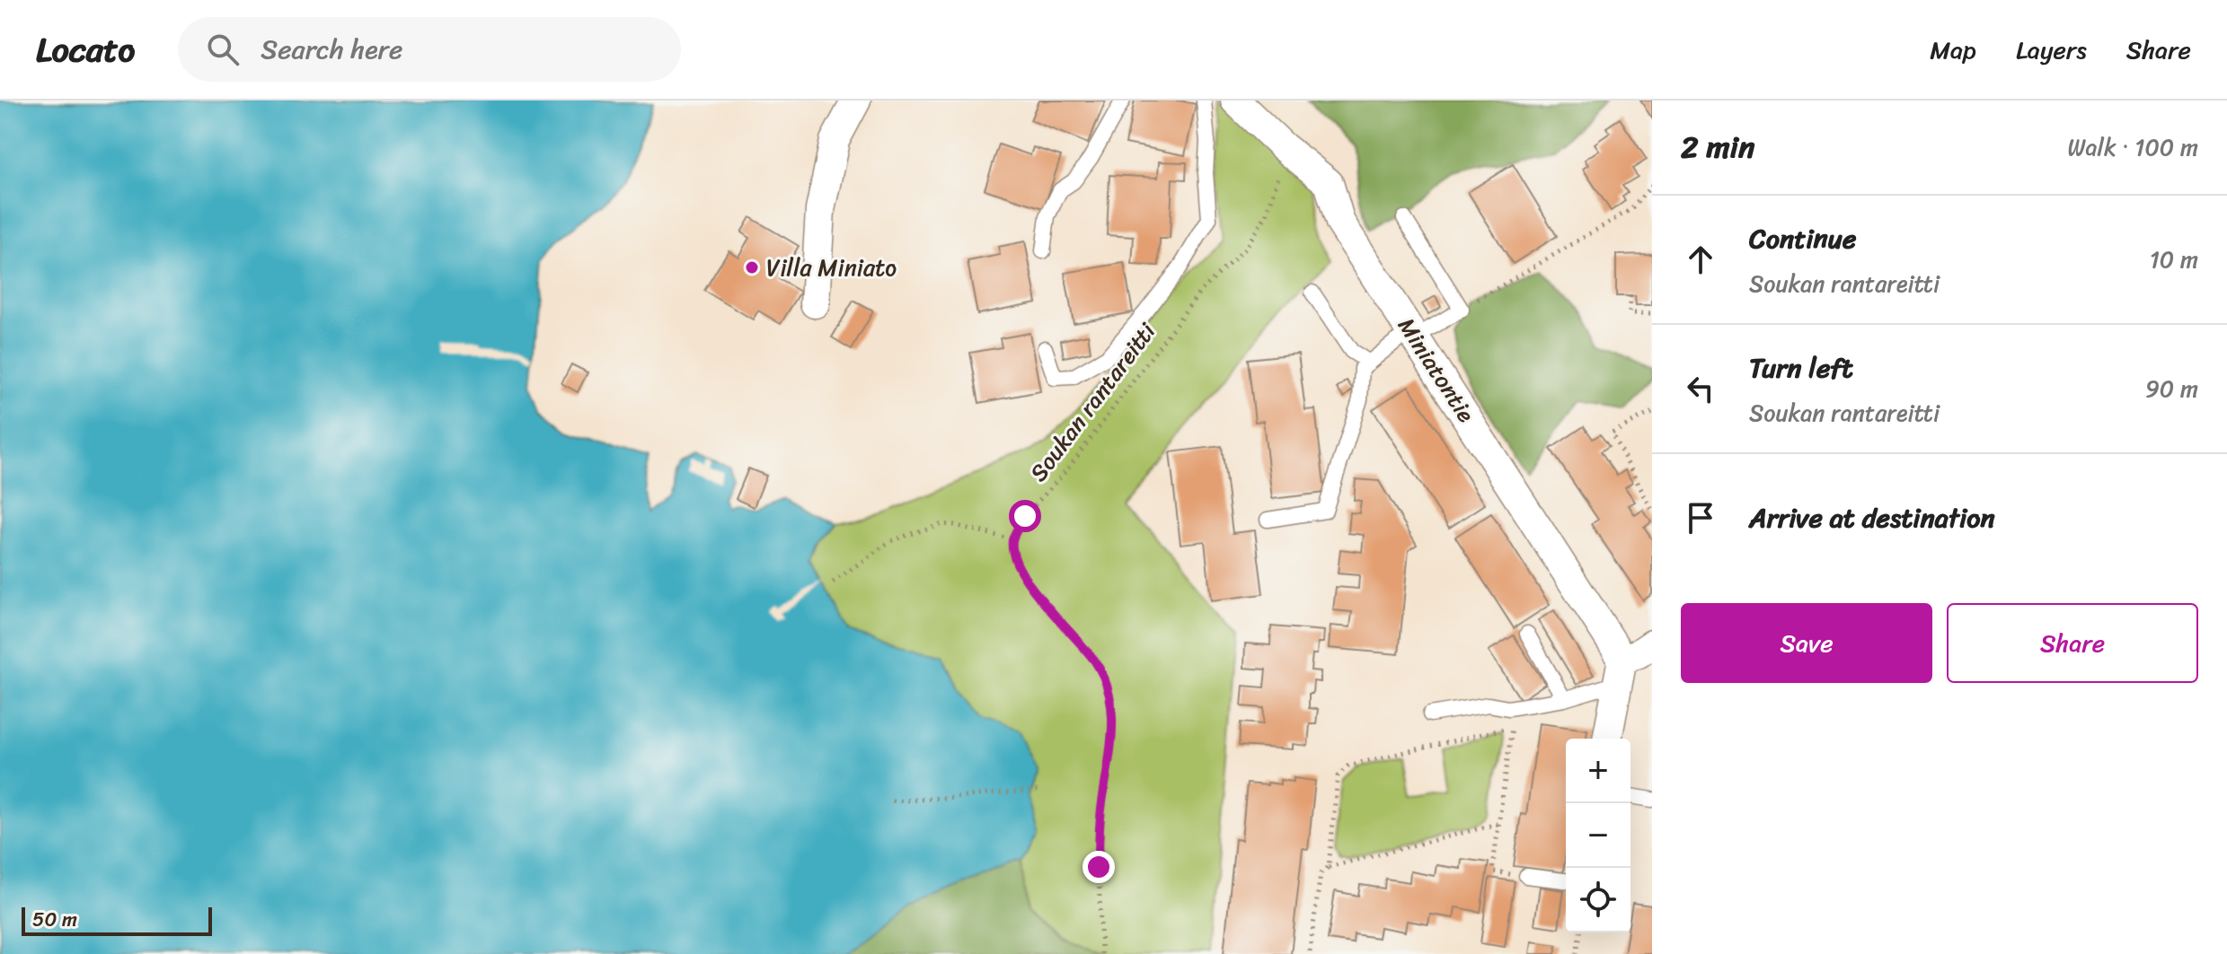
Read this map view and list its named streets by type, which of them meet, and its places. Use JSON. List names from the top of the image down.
{
  "streets": {
    "street": ["Miniatontie"],
    "path": ["Soukan rantareitti"]
  },
  "places": ["Villa Miniato"],
  "scale_bar": "50 m",
  "page": {
    "header": "Locato",
    "search": "Search here",
    "nav": ["Map", "Layers", "Share"],
    "heading": ["2 min", "Walk · 100 m"],
    "list": [
      ["Continue", "Soukan rantareitti", "10 m"],
      ["Turn left", "Soukan rantareitti", "90 m"],
      "Arrive at destination"
    ],
    "buttons": ["Save", "Share"],
    "map_buttons": ["+", "−"],
    "scale": "50 m"
  }
}
